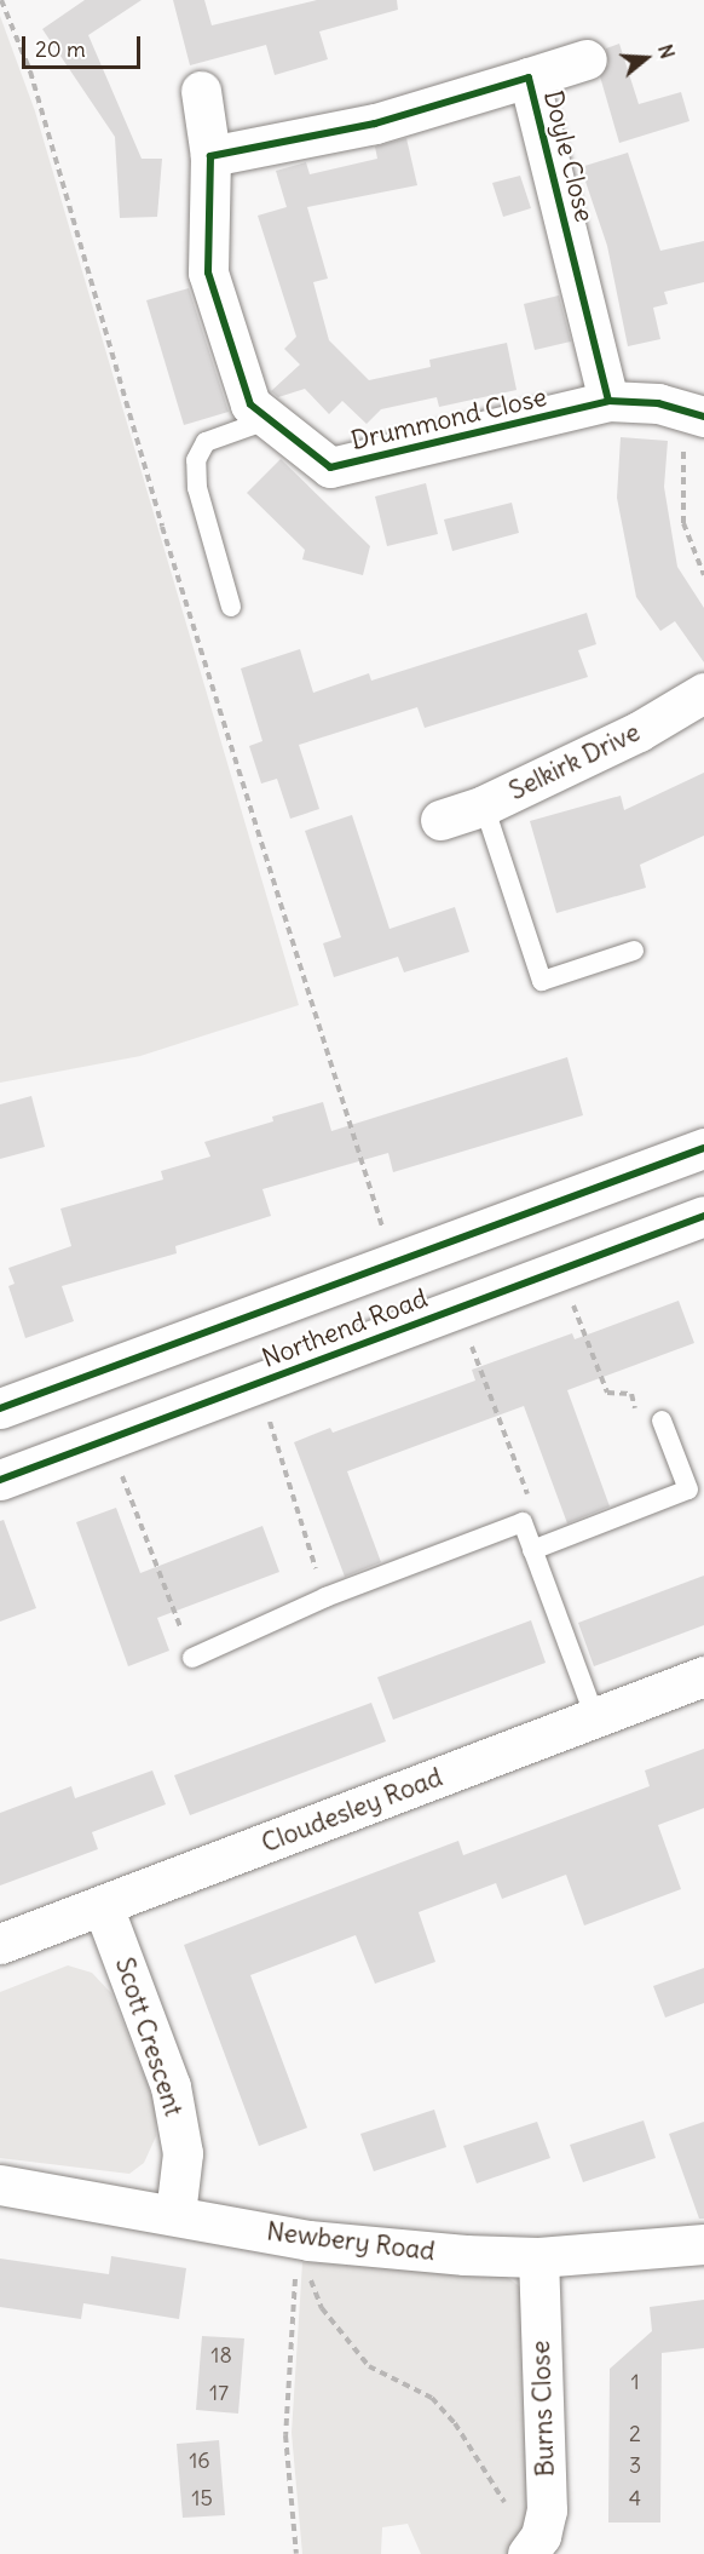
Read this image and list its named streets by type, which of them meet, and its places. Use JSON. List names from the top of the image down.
{
  "streets": {
    "street": [
      "Doyle Close",
      "Drummond Close",
      "Selkirk Drive",
      "Northend Road",
      "Cloudesley Road",
      "Scott Crescent",
      "Newbery Road",
      "Burns Close"
    ]
  },
  "crossings": [
    ["Doyle Close", "Drummond Close"],
    ["Cloudesley Road", "Scott Crescent"],
    ["Scott Crescent", "Newbery Road"],
    ["Newbery Road", "Burns Close"]
  ],
  "house_numbers": [
    "18",
    "1",
    "17",
    "2",
    "16",
    "3",
    "15",
    "4"
  ],
  "scale_bar": "20 m",
  "north": "right"
}
